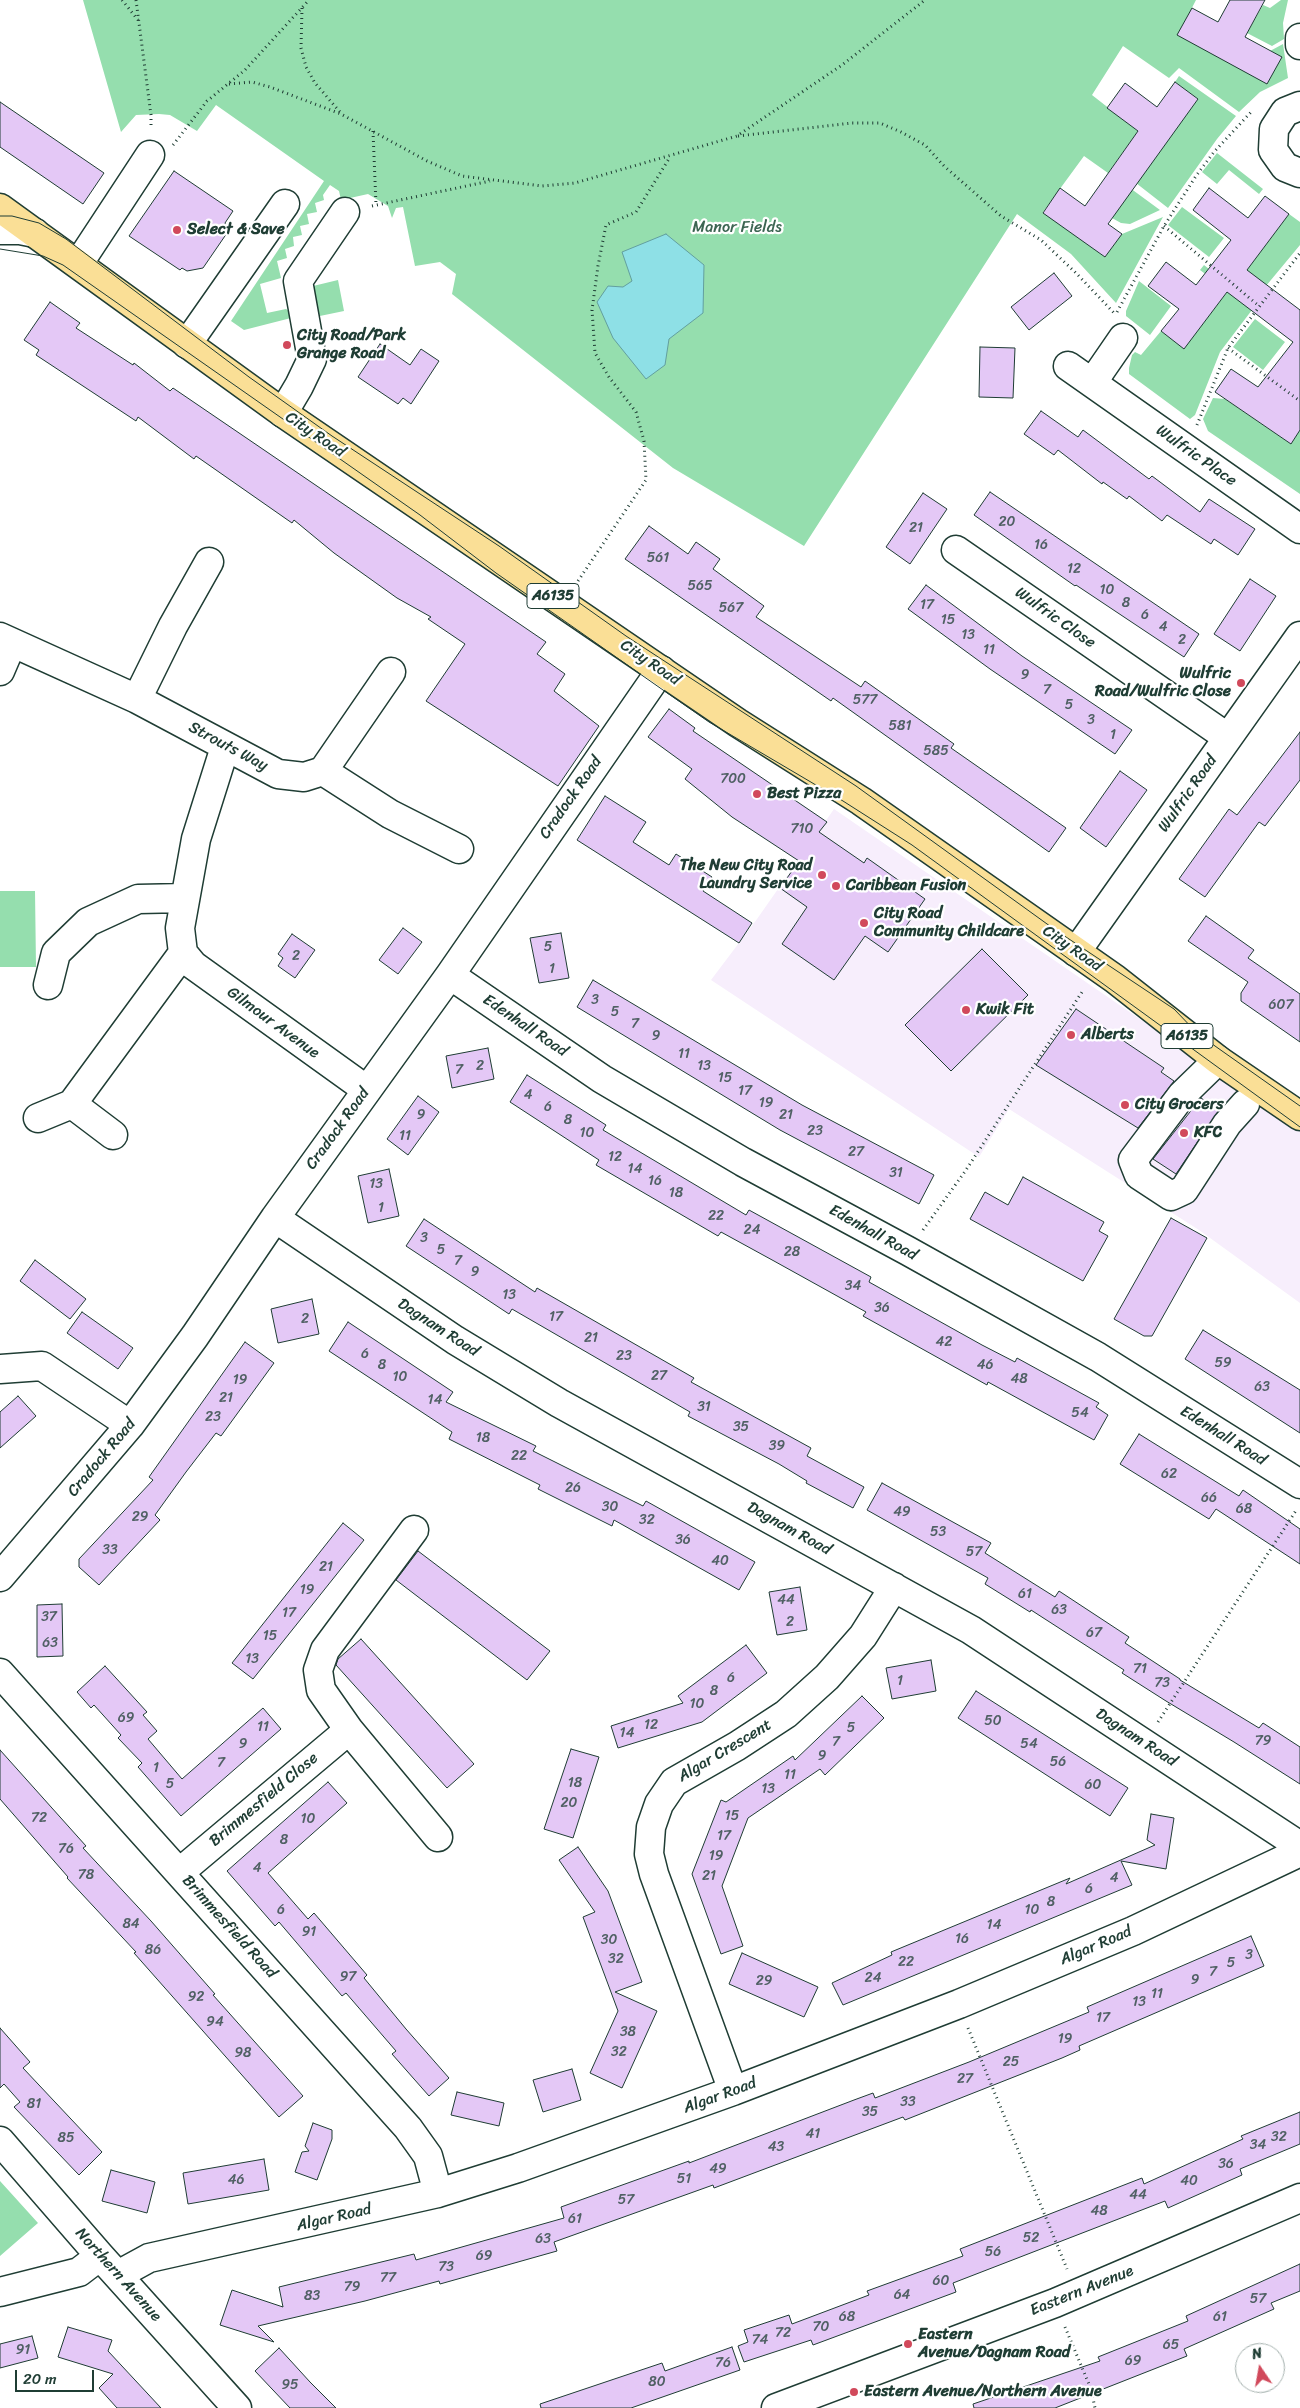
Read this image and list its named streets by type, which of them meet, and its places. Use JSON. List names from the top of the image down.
{
  "streets": {
    "main road": ["City Road", "A6135"],
    "street": [
      "Wulfric Place",
      "Wulfric Close",
      "Strouts Way",
      "Wulfric Road",
      "Cradock Road",
      "Gilmour Avenue",
      "Edenhall Road",
      "Dagnam Road",
      "Algar Crescent",
      "Brimmesfield Close",
      "Brimmesfield Road",
      "Algar Road",
      "Northern Avenue",
      "Eastern Avenue"
    ]
  },
  "crossings": [
    ["City Road", "Wulfric Road"],
    ["City Road", "Cradock Road"],
    ["Wulfric Close", "Wulfric Road"],
    ["Cradock Road", "Gilmour Avenue"],
    ["Cradock Road", "Edenhall Road"],
    ["Cradock Road", "Dagnam Road"],
    ["Dagnam Road", "Algar Crescent"],
    ["Algar Crescent", "Algar Road"],
    ["Brimmesfield Close", "Brimmesfield Road"],
    ["Brimmesfield Road", "Algar Road"],
    ["Algar Road", "Northern Avenue"]
  ],
  "parks": ["Manor Fields"],
  "places": [
    "Select & Save",
    "City Road/Park Grange Road",
    "Wulfric Road/Wulfric Close",
    "Best Pizza",
    "The New City Road Laundry Service",
    "Caribbean Fusion",
    "City Road Community Childcare",
    "Kwik Fit",
    "Alberts",
    "City Grocers",
    "KFC",
    "Eastern Avenue/Dagnam Road",
    "Eastern Avenue/Northern Avenue"
  ],
  "house_numbers": [
    "20",
    "21",
    "16",
    "561",
    "12",
    "565",
    "10",
    "8",
    "17",
    "567",
    "6",
    "15",
    "4",
    "13",
    "2",
    "11",
    "9",
    "7",
    "577",
    "5",
    "3",
    "581",
    "1",
    "585",
    "700",
    "710",
    "5",
    "2",
    "1",
    "3",
    "607",
    "5",
    "7",
    "9",
    "11",
    "2",
    "13",
    "7",
    "15",
    "17",
    "4",
    "19",
    "6",
    "9",
    "21",
    "8",
    "23",
    "10",
    "11",
    "27",
    "12",
    "14",
    "31",
    "16",
    "13",
    "18",
    "1",
    "22",
    "24",
    "3",
    "5",
    "28",
    "7",
    "9",
    "34",
    "13",
    "36",
    "17",
    "2",
    "21",
    "42",
    "6",
    "23",
    "59",
    "8",
    "46",
    "27",
    "10",
    "48",
    "19",
    "63",
    "21",
    "14",
    "31",
    "54",
    "23",
    "35",
    "18",
    "39",
    "22",
    "62",
    "26",
    "66",
    "30",
    "68",
    "49",
    "29",
    "32",
    "53",
    "36",
    "33",
    "57",
    "40",
    "21",
    "19",
    "61",
    "44",
    "63",
    "17",
    "37",
    "2",
    "67",
    "15",
    "63",
    "13",
    "71",
    "6",
    "1",
    "73",
    "8",
    "10",
    "69",
    "50",
    "12",
    "11",
    "5",
    "14",
    "79",
    "7",
    "9",
    "54",
    "9",
    "56",
    "7",
    "1",
    "11",
    "18",
    "5",
    "60",
    "13",
    "20",
    "15",
    "72",
    "10",
    "17",
    "8",
    "76",
    "19",
    "4",
    "78",
    "21",
    "4",
    "6",
    "8",
    "6",
    "10",
    "84",
    "14",
    "91",
    "16",
    "30",
    "86",
    "3",
    "32",
    "22",
    "5",
    "7",
    "97",
    "24",
    "9",
    "29",
    "11",
    "92",
    "13",
    "17",
    "94",
    "38",
    "19",
    "32",
    "98",
    "25",
    "27",
    "33",
    "81",
    "35",
    "41",
    "32",
    "85",
    "34",
    "43",
    "36",
    "49",
    "51",
    "46",
    "40",
    "44",
    "57",
    "48",
    "61",
    "52",
    "63",
    "56",
    "69",
    "73",
    "77",
    "60",
    "79",
    "64",
    "83",
    "57",
    "68",
    "61",
    "70",
    "72",
    "74",
    "65",
    "91",
    "69",
    "76",
    "80",
    "95"
  ],
  "scale_bar": "20 m",
  "north": "top"
}
